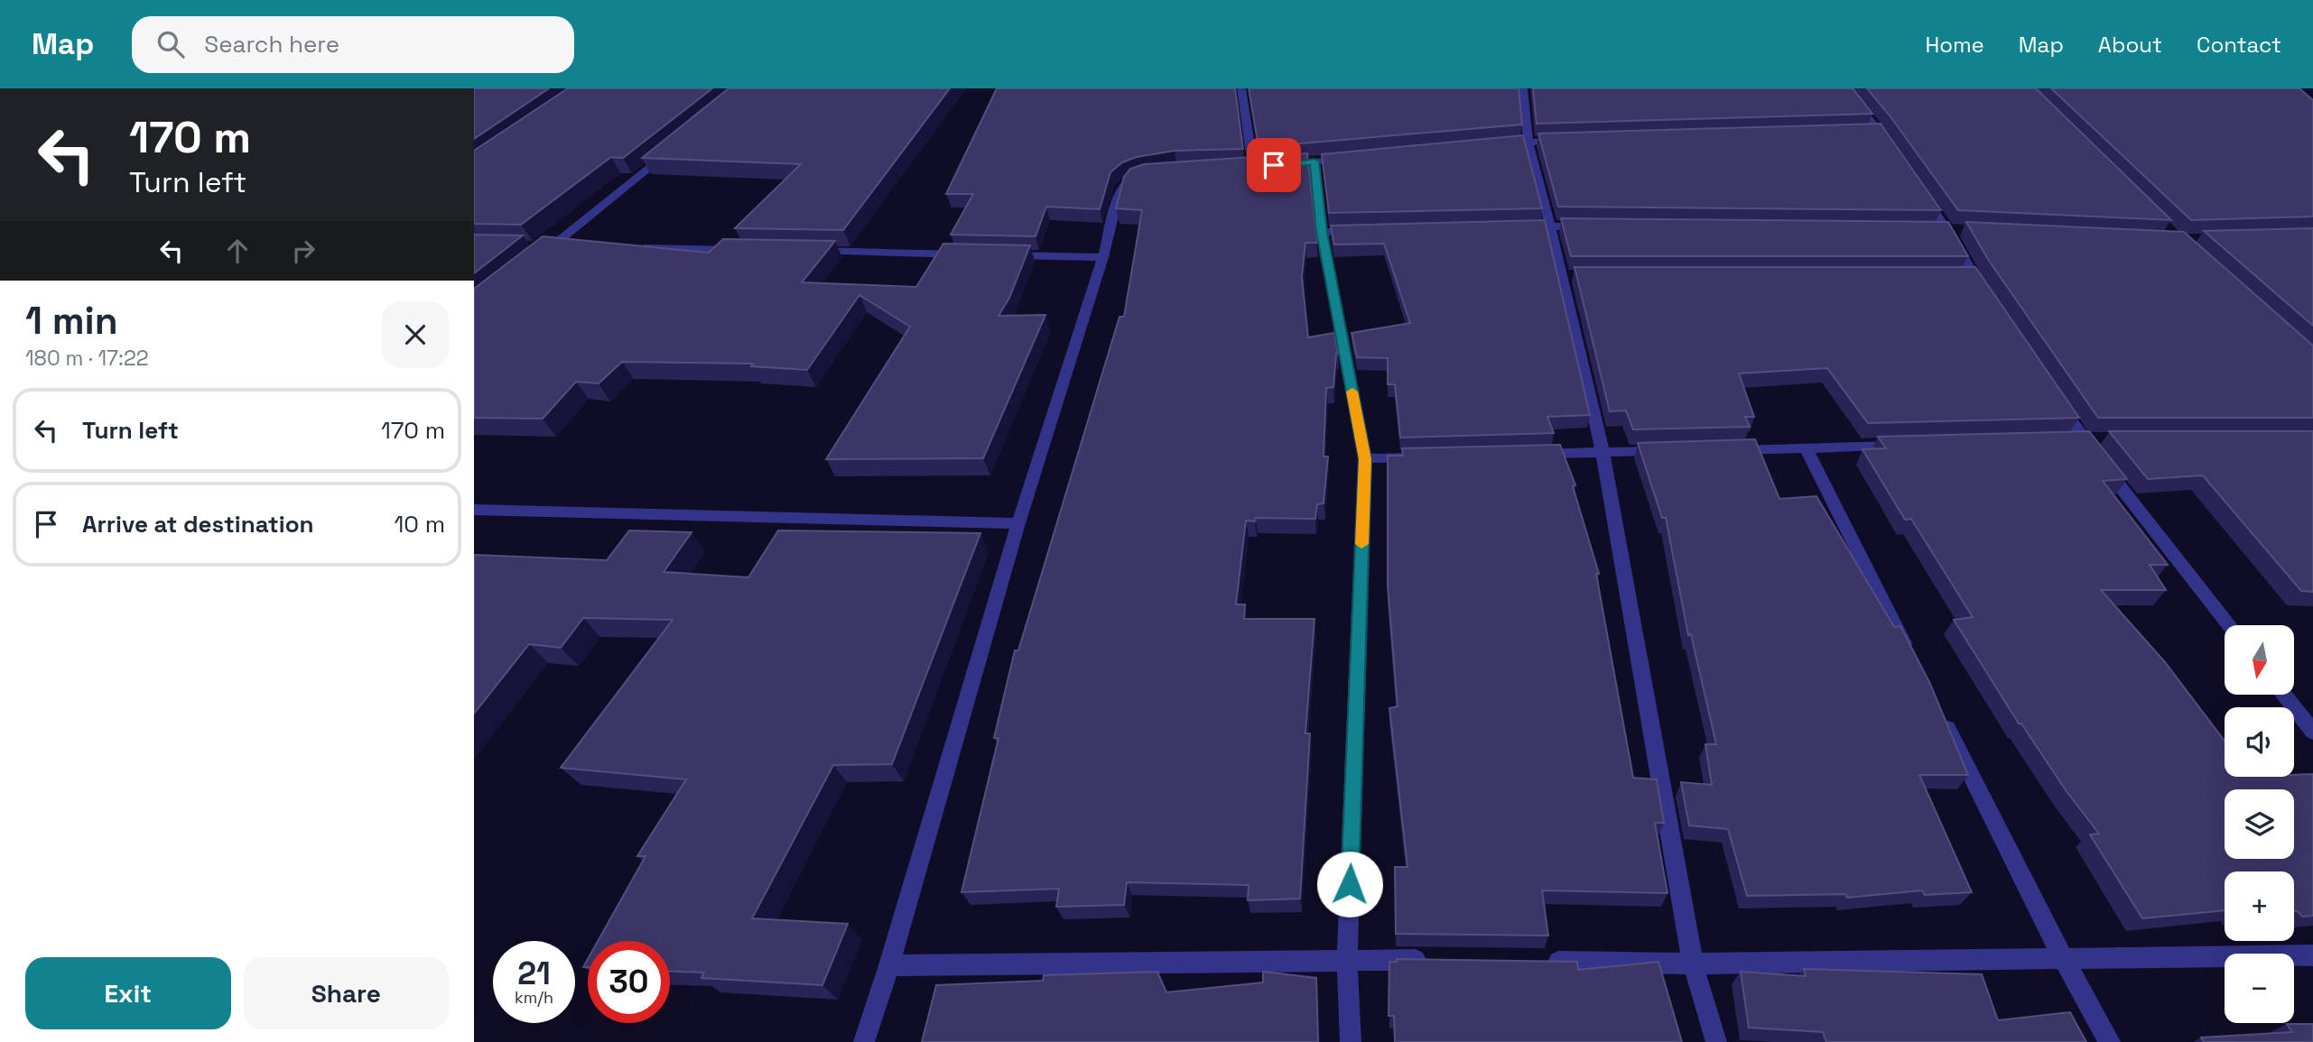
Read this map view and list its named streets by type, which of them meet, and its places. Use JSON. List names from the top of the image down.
{
  "north": "bottom",
  "page": {
    "header": "Map",
    "search": "Search here",
    "nav": [
      "Home",
      "Map",
      "About",
      "Contact"
    ],
    "turn": ["170 m", "Turn left"],
    "heading": ["1 min", "180 m · 17:22"],
    "list": [
      {
        "name": "Turn left",
        "value": "170 m"
      },
      {
        "name": "Arrive at destination",
        "value": "10 m"
      }
    ],
    "map_buttons": ["+", "−"],
    "speed": "21 km/h",
    "limit": "30",
    "buttons": ["Exit", "Share"]
  }
}
